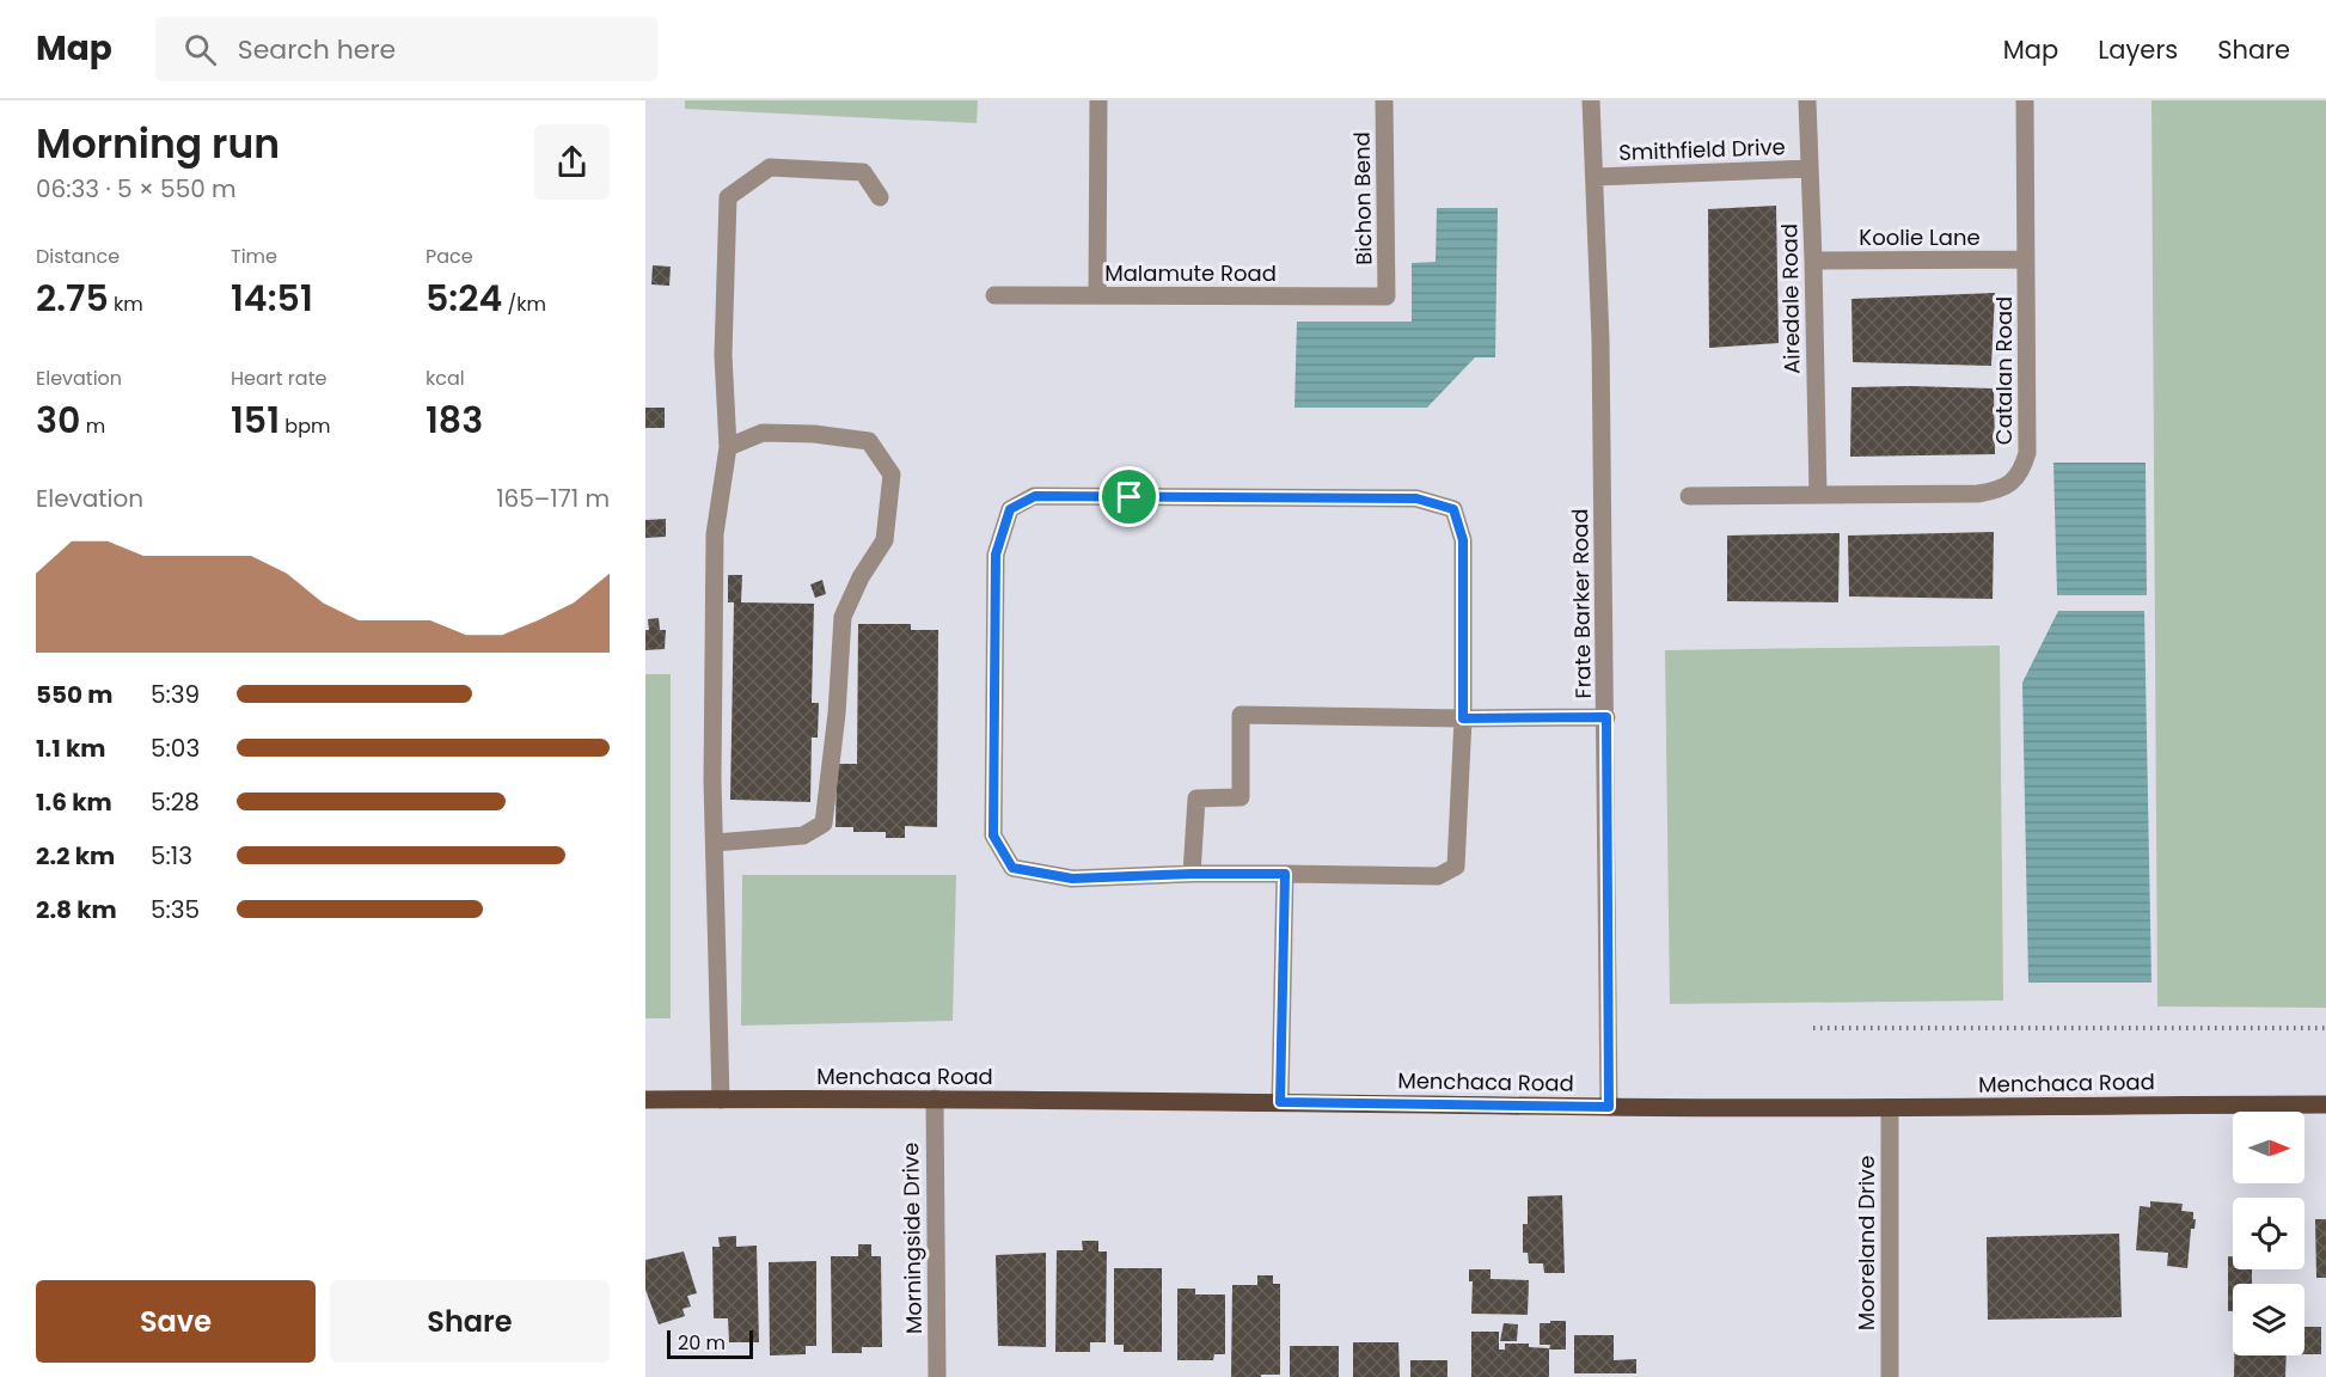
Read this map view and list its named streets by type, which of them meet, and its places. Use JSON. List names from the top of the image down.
{
  "streets": {
    "main road": ["Menchaca Road"],
    "street": [
      "Smithfield Drive",
      "Bichon Bend",
      "Koolie Lane",
      "Malamute Road",
      "Airedale Road",
      "Catalan Road",
      "Frate Barker Road",
      "Morningside Drive",
      "Mooreland Drive"
    ]
  },
  "crossings": [
    ["Smithfield Drive", "Airedale Road"],
    ["Smithfield Drive", "Frate Barker Road"],
    ["Bichon Bend", "Malamute Road"],
    ["Koolie Lane", "Airedale Road"],
    ["Koolie Lane", "Catalan Road"],
    ["Airedale Road", "Catalan Road"],
    ["Frate Barker Road", "Menchaca Road"],
    ["Menchaca Road", "Morningside Drive"],
    ["Menchaca Road", "Mooreland Drive"]
  ],
  "scale_bar": "20 m",
  "north": "right",
  "page": {
    "header": "Map",
    "search": "Search here",
    "nav": ["Map", "Layers", "Share"],
    "heading": ["Morning run", "06:33 · 5 × 550 m"],
    "stats": [
      ["Distance", "2.75 km"],
      ["Time", "14:51"],
      ["Pace", "5:24 /km"],
      ["Elevation", "30 m"],
      ["Heart rate", "151 bpm"],
      ["kcal", "183"]
    ],
    "chart": ["Elevation", "165–171 m"],
    "list": [
      {
        "name": "550 m",
        "note": "5:39"
      },
      {
        "name": "1.1 km",
        "note": "5:03"
      },
      {
        "name": "1.6 km",
        "note": "5:28"
      },
      {
        "name": "2.2 km",
        "note": "5:13"
      },
      {
        "name": "2.8 km",
        "note": "5:35"
      }
    ],
    "buttons": ["Save", "Share"],
    "scale": "20 m"
  }
}
